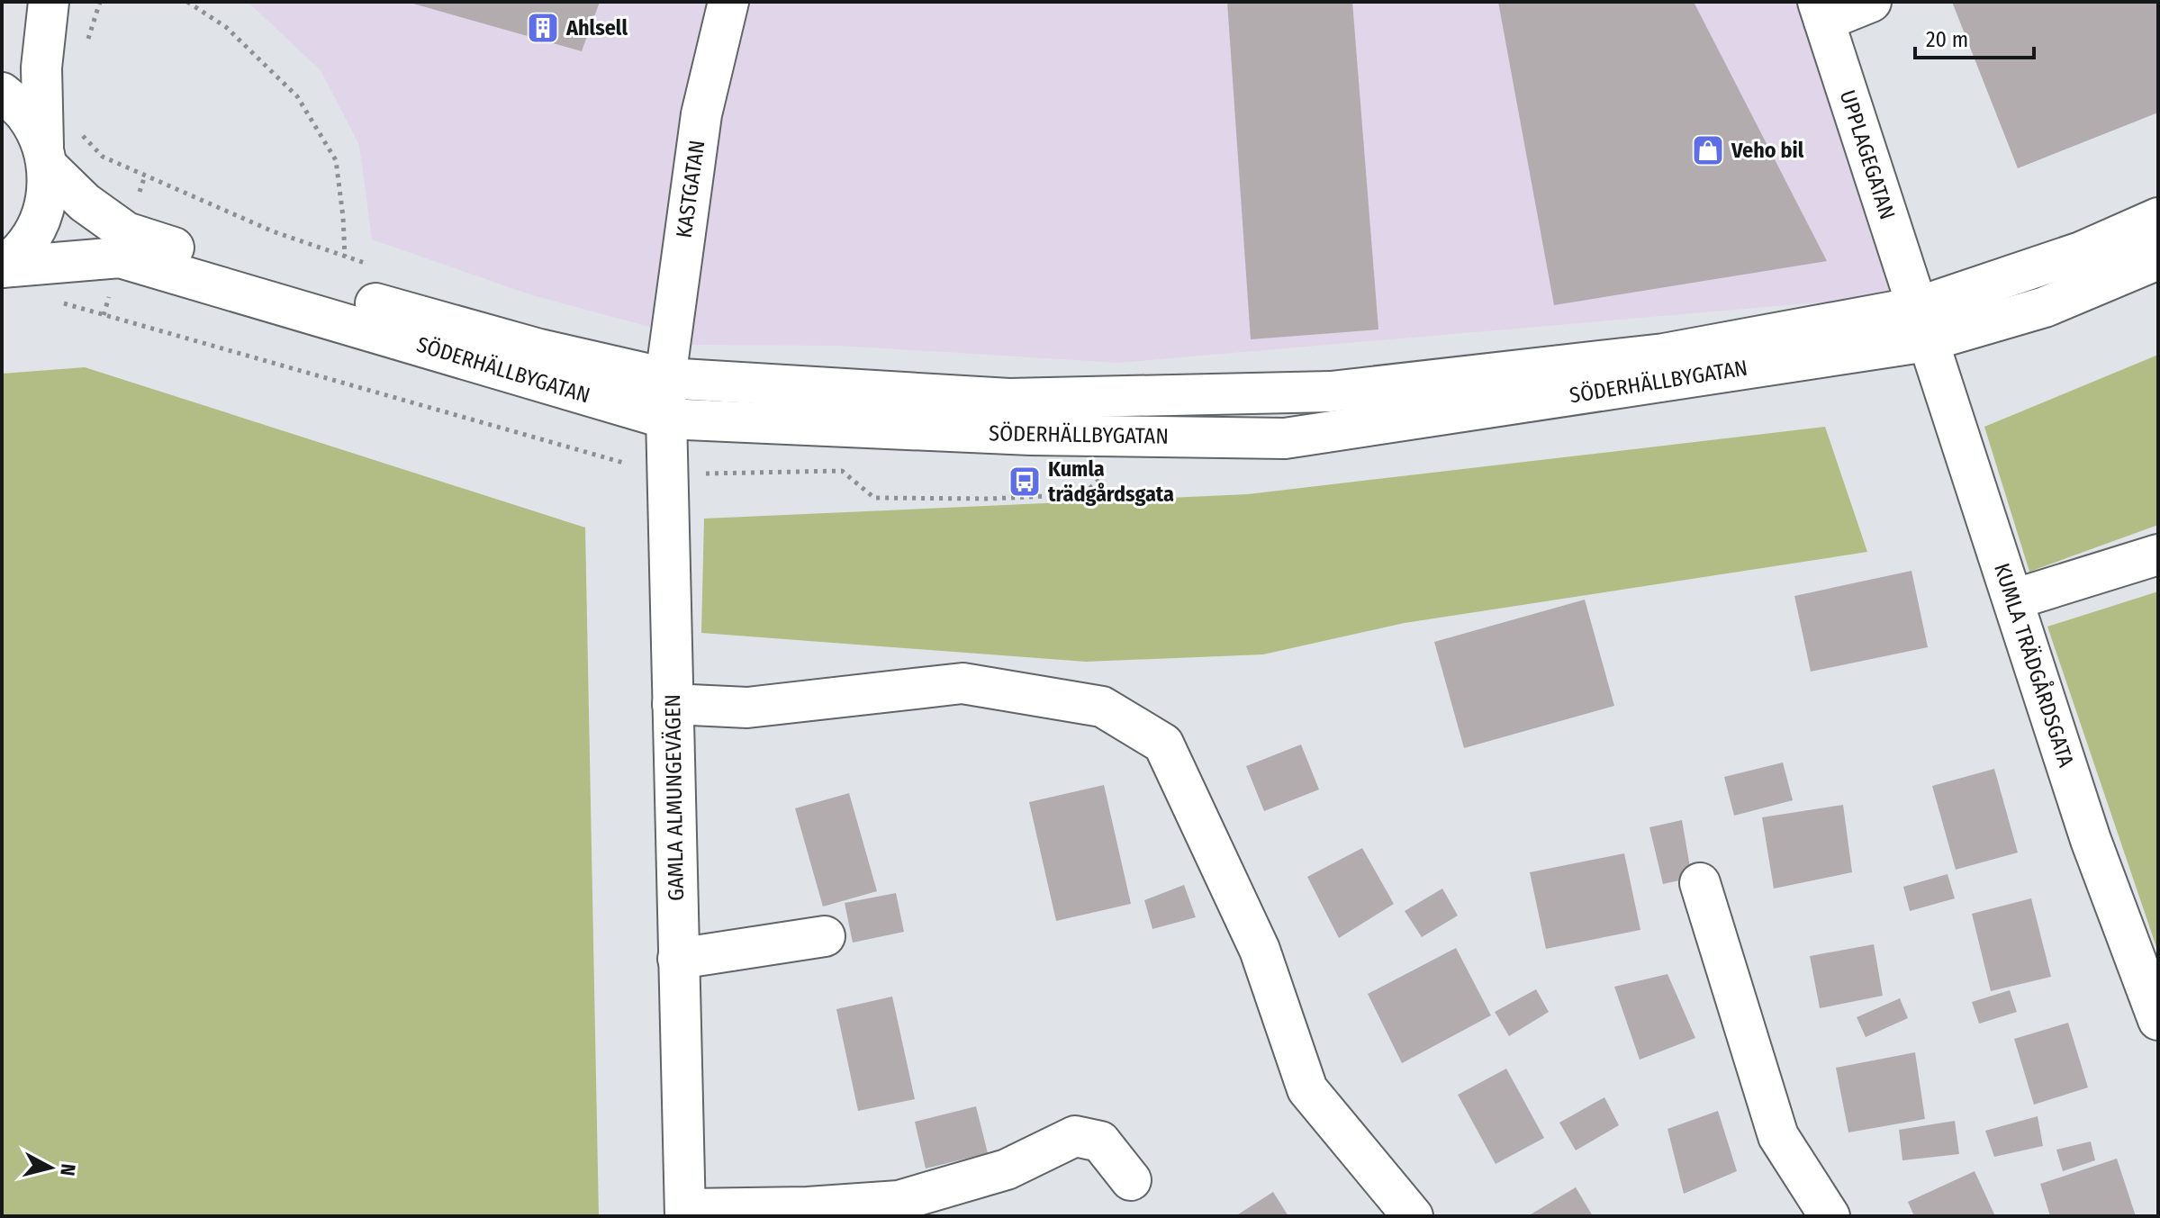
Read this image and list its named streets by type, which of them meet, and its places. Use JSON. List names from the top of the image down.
{
  "streets": {
    "street": [
      "UPPLAGEGATAN",
      "KASTGATAN",
      "SÖDERHÄLLBYGATAN",
      "KUMLA TRÄDGÅRDSGATA",
      "GAMLA ALMUNGEVÄGEN"
    ]
  },
  "crossings": [
    ["UPPLAGEGATAN", "SÖDERHÄLLBYGATAN"],
    ["UPPLAGEGATAN", "KUMLA TRÄDGÅRDSGATA"],
    ["KASTGATAN", "SÖDERHÄLLBYGATAN"],
    ["KASTGATAN", "GAMLA ALMUNGEVÄGEN"],
    ["SÖDERHÄLLBYGATAN", "KUMLA TRÄDGÅRDSGATA"],
    ["SÖDERHÄLLBYGATAN", "GAMLA ALMUNGEVÄGEN"]
  ],
  "places": {
    "building": ["Ahlsell"],
    "shop": ["Veho bil"],
    "bus stop": ["Kumla trädgårdsgata"]
  },
  "scale_bar": "20 m",
  "north": "right"
}
